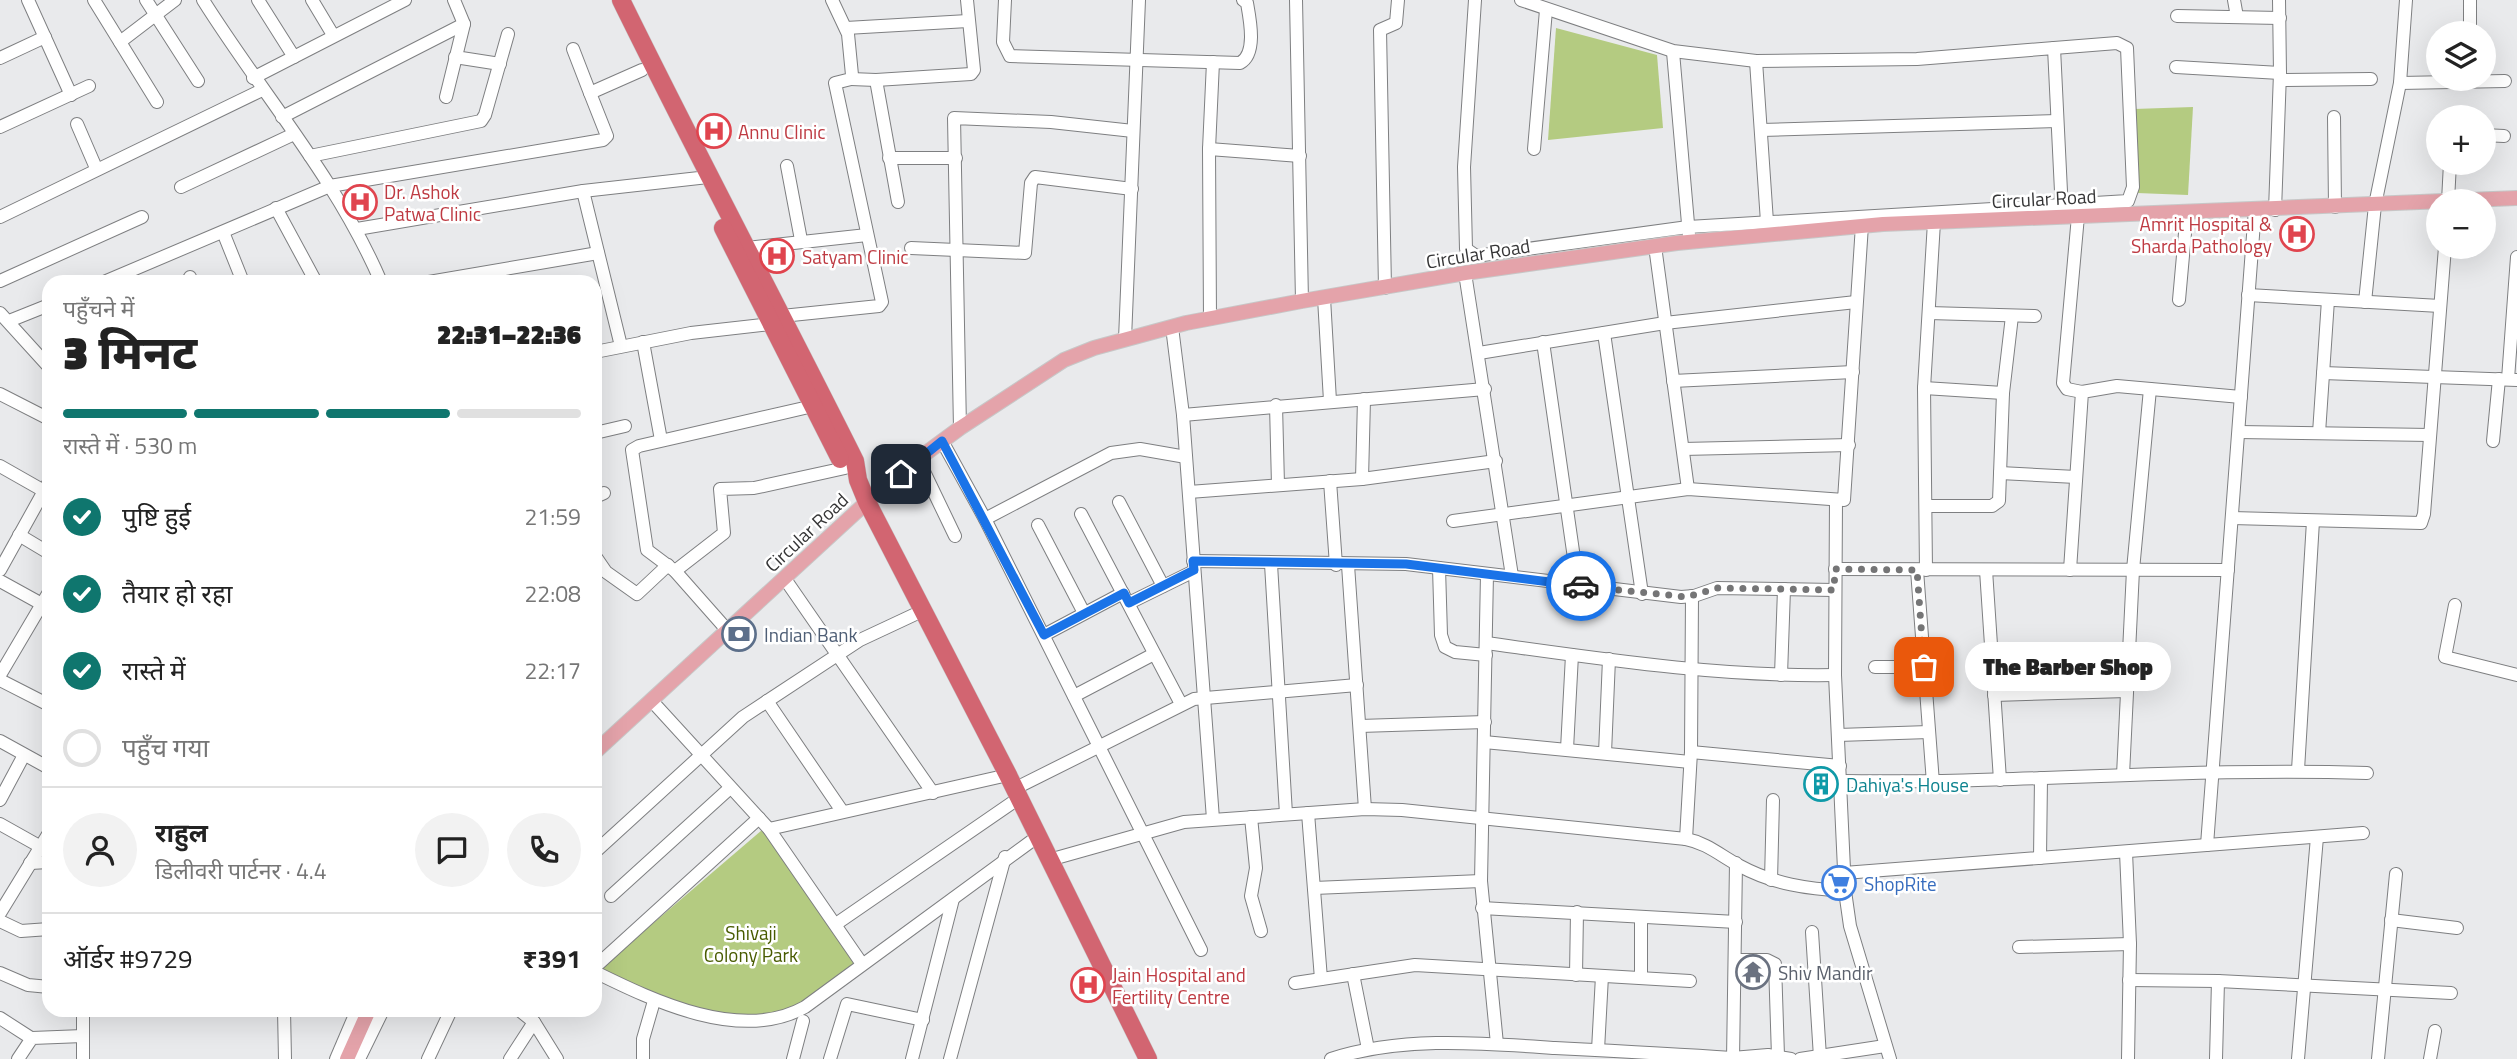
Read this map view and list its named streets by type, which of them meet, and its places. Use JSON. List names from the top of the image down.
{
  "streets": {
    "main road": ["Circular Road"]
  },
  "parks": ["Shivaji Colony Park"],
  "places": {
    "hospital": [
      "Annu Clinic",
      "Dr. Ashok Patwa Clinic",
      "Amrit Hospital & Sharda Pathology",
      "Satyam Clinic",
      "Jain Hospital and Fertility Centre"
    ],
    "bank": ["Indian Bank"],
    "other": ["The Barber Shop"],
    "building": ["Dahiya's House"],
    "supermarket": ["ShopRite"],
    "temple": ["Shiv Mandir"]
  },
  "page": {
    "map_buttons": ["+", "−"],
    "heading": ["3 मिनट", "पहुँचने में", "22:31–22:36"],
    "panel": [
      "राहुल",
      "डिलीवरी पार्टनर · 4.4",
      "ऑर्डर #9729",
      "₹391"
    ],
    "bar": "रास्ते में · 530 m",
    "list": [
      ["पुष्टि हुई", "21:59"],
      ["तैयार हो रहा", "22:08"],
      ["रास्ते में", "22:17"],
      "पहुँच गया"
    ],
    "bubble": "The Barber Shop"
  }
}
